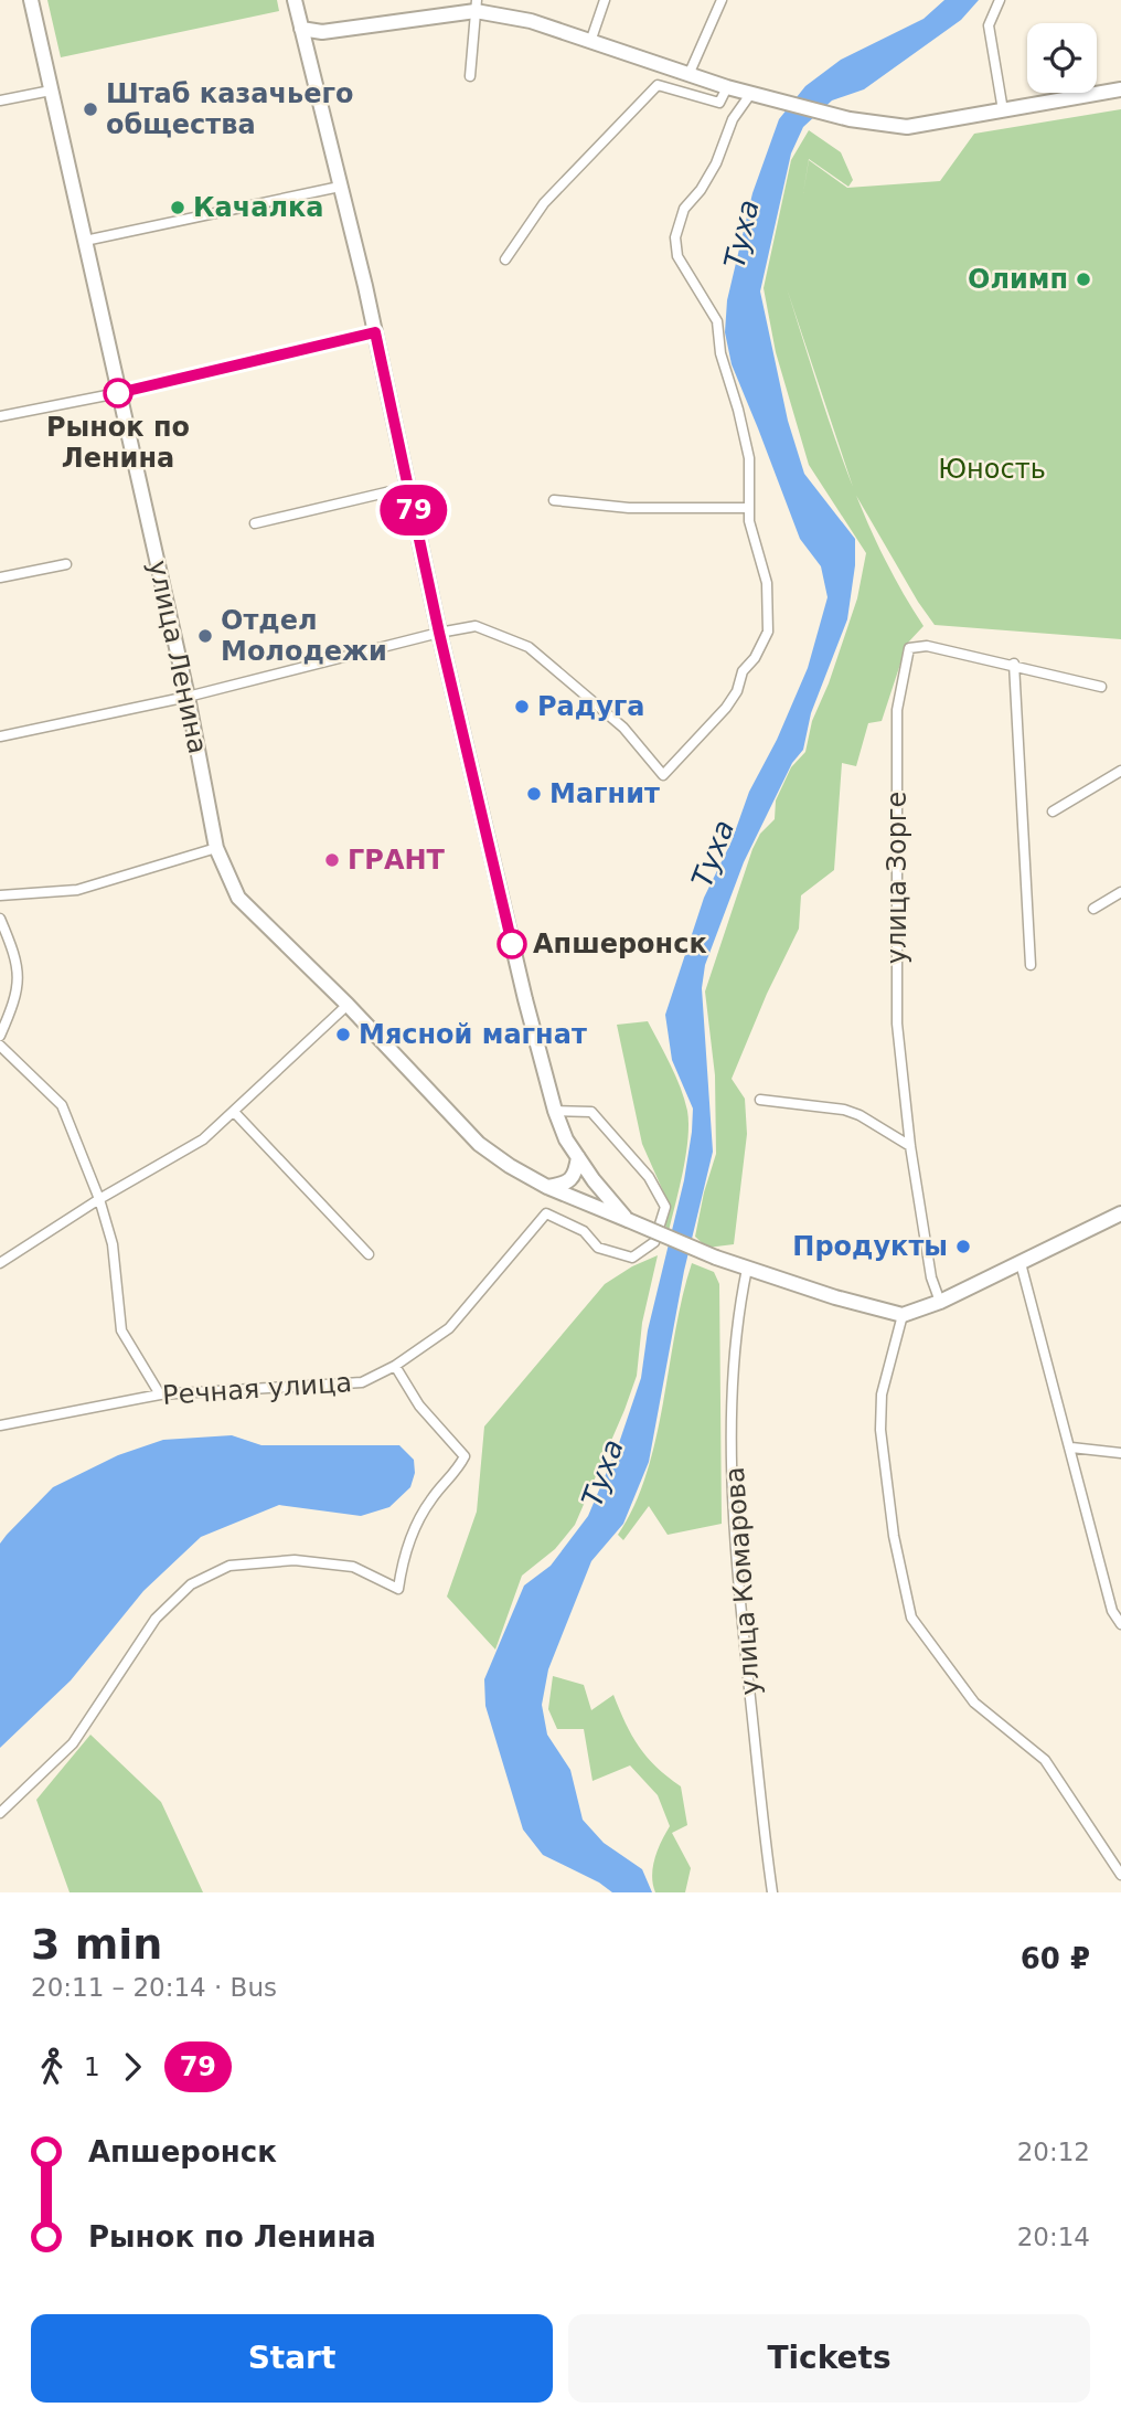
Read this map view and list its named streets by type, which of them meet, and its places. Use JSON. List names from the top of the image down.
{
  "streets": {
    "main road": ["улица Ленина"],
    "street": ["улица Зорге", "Речная улица", "улица Комарова"]
  },
  "crossings": [
    ["улица Ленина", "улица Комарова"]
  ],
  "water": ["Туха"],
  "parks": ["Юность"],
  "places": [
    "Штаб казачьего общества",
    "Качалка",
    "Олимп",
    "Рынок по Ленина",
    "Отдел Молодежи",
    "Радуга",
    "Магнит",
    "ГРАНТ",
    "Апшеронск",
    "Мясной магнат",
    "Продукты"
  ],
  "lines": ["bus line 79"],
  "page": {
    "on_map": "79",
    "heading": ["3 min", "20:11 – 20:14 · Bus", "60 ₽"],
    "legs": ["1", "79"],
    "list": [
      {
        "name": "Апшеронск",
        "value": "20:12"
      },
      {
        "name": "Рынок по Ленина",
        "value": "20:14"
      }
    ],
    "buttons": ["Start", "Tickets"]
  }
}
